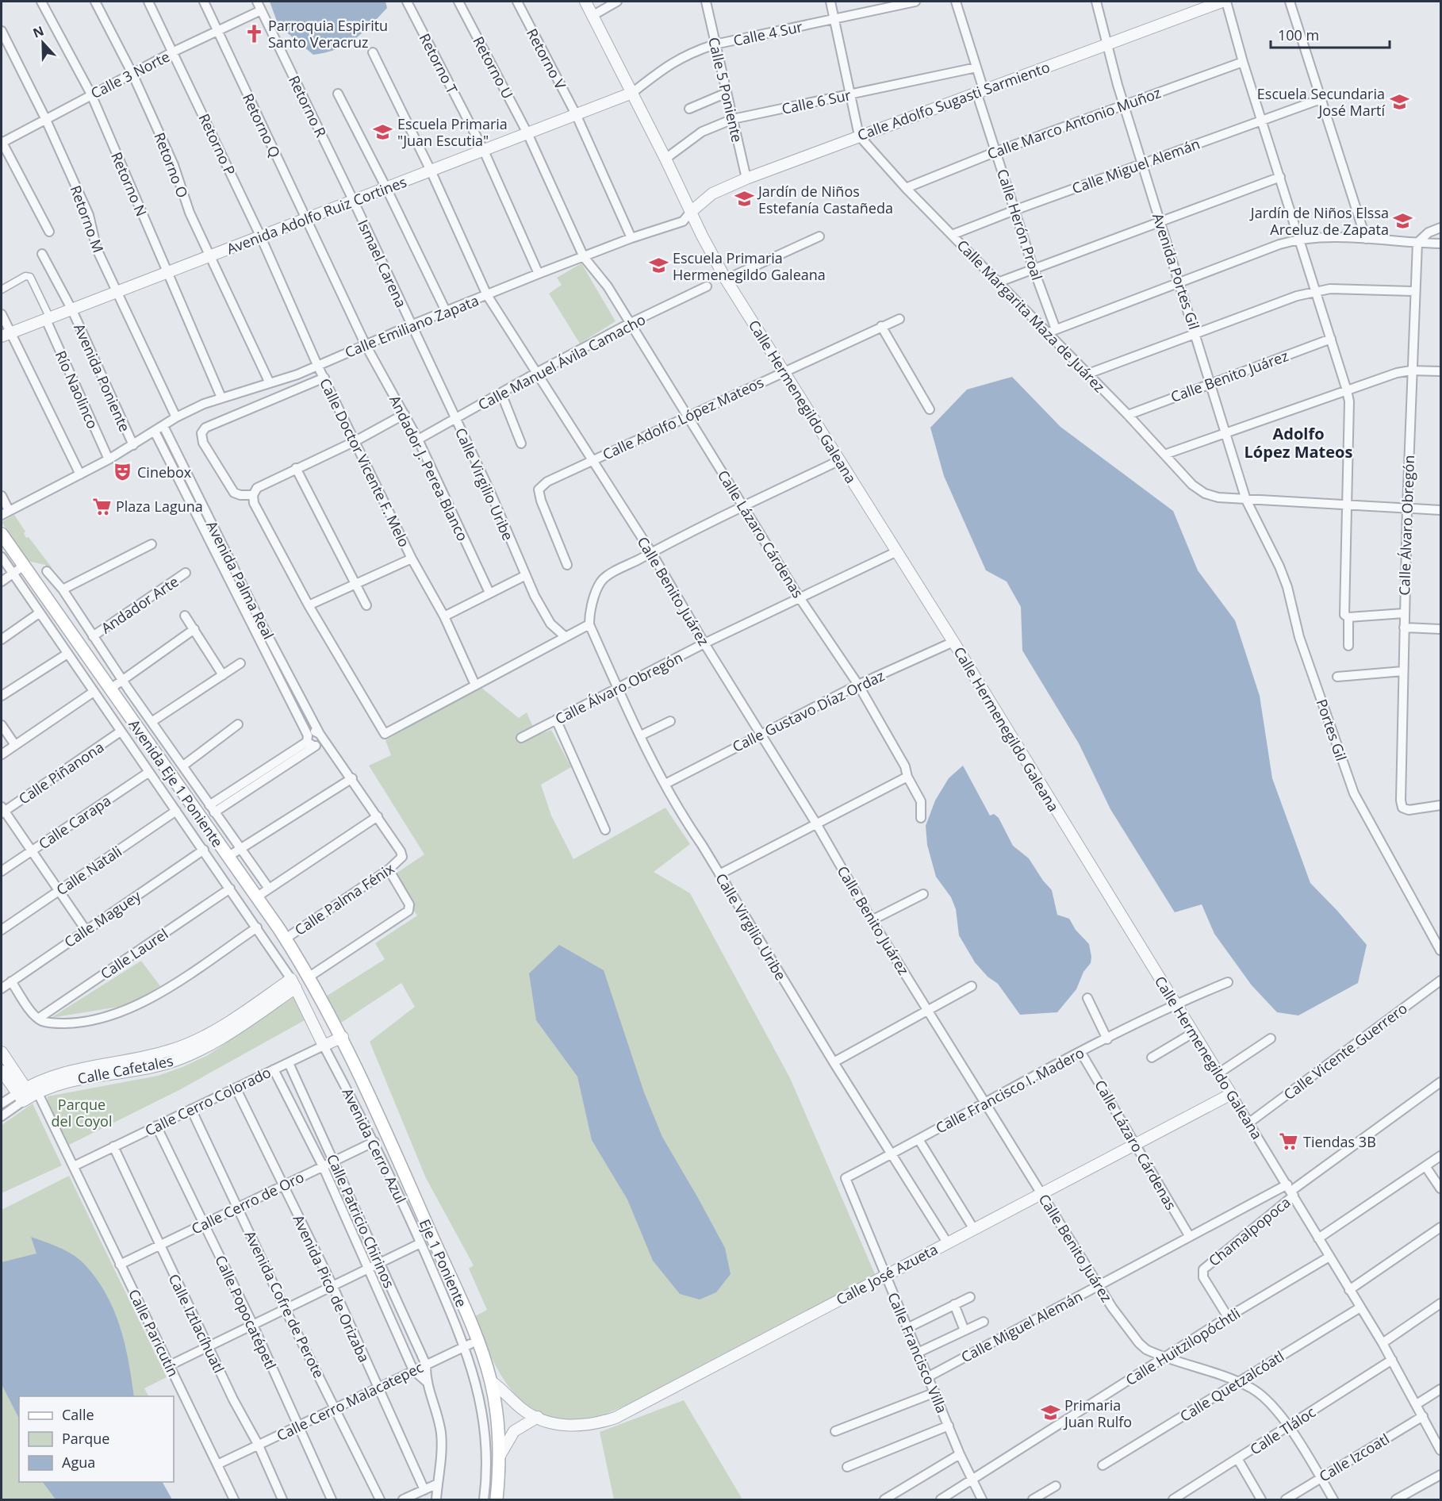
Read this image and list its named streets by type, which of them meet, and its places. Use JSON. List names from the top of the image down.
{
  "streets": {
    "main road": ["Avenida Eje 1 Poniente", "Eje 1 Poniente"],
    "street": [
      "Calle 4 Sur",
      "Retorno V",
      "Retorno T",
      "Retorno U",
      "Calle 3 Norte",
      "Calle 5 Poniente",
      "Calle Adolfo Sugasti Sarmiento",
      "Calle 6 Sur",
      "Retorno R",
      "Calle Marco Antonio Muñoz",
      "Retorno Q",
      "Retorno P",
      "Retorno O",
      "Calle Miguel Alemán",
      "Retorno N",
      "Avenida Adolfo Ruiz Cortines",
      "Retorno M",
      "Calle Herón Proal",
      "Ismael Carena",
      "Avenida Portes Gil",
      "Calle Margarita Maza de Juárez",
      "Calle Emiliano Zapata",
      "Calle Manuel Ávila Camacho",
      "Calle Benito Juárez",
      "Avenida Poniente",
      "Río Naolinco",
      "Calle Hermenegildo Galeana",
      "Calle Adolfo López Mateos",
      "Calle Doctor Vicente F. Melo",
      "Andador J. Perea Blanco",
      "Calle Virgilio Uribe",
      "Calle Álvaro Obregón",
      "Calle Lázaro Cárdenas",
      "Avenida Palma Real",
      "Andador Arte",
      "Calle Gustavo Díaz Ordaz",
      "Portes Gil",
      "Calle Piñanona",
      "Calle Carapa",
      "Calle Natali",
      "Calle Palma Fénix",
      "Calle Maguey",
      "Calle Laurel",
      "Calle Vicente Guerrero",
      "Calle Cafetales",
      "Calle Francisco I. Madero",
      "Calle Cerro Colorado",
      "Avenida Cerro Azul",
      "Calle Cerro de Oro",
      "Calle Patricio Chirinos",
      "Chamalpopoca",
      "Calle José Azueta",
      "Avenida Pico de Orizaba",
      "Avenida Cofre de Perote",
      "Calle Popocatépetl",
      "Calle Iztlacíhuatl",
      "Calle Paricutín",
      "Calle Huitzilopóchtli",
      "Calle Francisco Villa",
      "Calle Quetzalcóatl",
      "Calle Cerro Malacatepec",
      "Calle Tláloc",
      "Calle Izcoatl"
    ]
  },
  "crossings": [
    ["Calle 4 Sur", "Calle 5 Poniente"],
    ["Calle 4 Sur", "Avenida Adolfo Ruiz Cortines"],
    ["Calle 4 Sur", "Calle Hermenegildo Galeana"],
    ["Retorno V", "Avenida Adolfo Ruiz Cortines"],
    ["Retorno V", "Calle Emiliano Zapata"],
    ["Retorno T", "Avenida Adolfo Ruiz Cortines"],
    ["Retorno T", "Calle Emiliano Zapata"],
    ["Retorno U", "Avenida Adolfo Ruiz Cortines"],
    ["Retorno U", "Calle Emiliano Zapata"],
    ["Retorno U", "Calle Lázaro Cárdenas"],
    ["Calle 3 Norte", "Retorno R"],
    ["Calle 3 Norte", "Retorno Q"],
    ["Calle 3 Norte", "Retorno P"],
    ["Calle 3 Norte", "Retorno O"],
    ["Calle 3 Norte", "Retorno N"],
    ["Calle 3 Norte", "Retorno M"],
    ["Calle 5 Poniente", "Calle Adolfo Sugasti Sarmiento"],
    ["Calle 5 Poniente", "Calle 6 Sur"],
    ["Calle Adolfo Sugasti Sarmiento", "Calle Herón Proal"],
    ["Calle Adolfo Sugasti Sarmiento", "Avenida Portes Gil"],
    ["Calle Adolfo Sugasti Sarmiento", "Calle Margarita Maza de Juárez"],
    ["Calle Adolfo Sugasti Sarmiento", "Calle Emiliano Zapata"],
    ["Calle Adolfo Sugasti Sarmiento", "Calle Hermenegildo Galeana"],
    ["Calle 6 Sur", "Calle Herón Proal"],
    ["Calle 6 Sur", "Calle Hermenegildo Galeana"],
    ["Retorno R", "Avenida Adolfo Ruiz Cortines"],
    ["Retorno R", "Ismael Carena"],
    ["Calle Marco Antonio Muñoz", "Calle Herón Proal"],
    ["Calle Marco Antonio Muñoz", "Avenida Portes Gil"],
    ["Calle Marco Antonio Muñoz", "Calle Margarita Maza de Juárez"],
    ["Retorno Q", "Avenida Adolfo Ruiz Cortines"],
    ["Retorno Q", "Calle Emiliano Zapata"],
    ["Retorno Q", "Andador J. Perea Blanco"],
    ["Retorno P", "Avenida Adolfo Ruiz Cortines"],
    ["Retorno P", "Calle Doctor Vicente F. Melo"],
    ["Retorno O", "Avenida Adolfo Ruiz Cortines"],
    ["Retorno O", "Calle Emiliano Zapata"],
    ["Calle Miguel Alemán", "Calle Herón Proal"],
    ["Calle Miguel Alemán", "Avenida Portes Gil"],
    ["Calle Miguel Alemán", "Calle Margarita Maza de Juárez"],
    ["Calle Miguel Alemán", "Calle Benito Juárez"],
    ["Calle Miguel Alemán", "Calle Hermenegildo Galeana"],
    ["Calle Miguel Alemán", "Calle Lázaro Cárdenas"],
    ["Calle Miguel Alemán", "Chamalpopoca"],
    ["Calle Miguel Alemán", "Calle Francisco Villa"],
    ["Retorno N", "Avenida Adolfo Ruiz Cortines"],
    ["Retorno N", "Calle Emiliano Zapata"],
    ["Avenida Adolfo Ruiz Cortines", "Retorno M"],
    ["Avenida Adolfo Ruiz Cortines", "Ismael Carena"],
    ["Avenida Adolfo Ruiz Cortines", "Calle Benito Juárez"],
    ["Avenida Adolfo Ruiz Cortines", "Avenida Poniente"],
    ["Avenida Adolfo Ruiz Cortines", "Río Naolinco"],
    ["Avenida Adolfo Ruiz Cortines", "Calle Hermenegildo Galeana"],
    ["Avenida Adolfo Ruiz Cortines", "Calle Doctor Vicente F. Melo"],
    ["Retorno M", "Calle Emiliano Zapata"],
    ["Ismael Carena", "Calle Emiliano Zapata"],
    ["Ismael Carena", "Calle Virgilio Uribe"],
    ["Avenida Portes Gil", "Calle Margarita Maza de Juárez"],
    ["Avenida Portes Gil", "Calle Benito Juárez"],
    ["Avenida Portes Gil", "Portes Gil"],
    ["Calle Margarita Maza de Juárez", "Calle Benito Juárez"],
    ["Calle Margarita Maza de Juárez", "Portes Gil"],
    ["Calle Emiliano Zapata", "Calle Benito Juárez"],
    ["Calle Emiliano Zapata", "Avenida Poniente"],
    ["Calle Emiliano Zapata", "Río Naolinco"],
    ["Calle Emiliano Zapata", "Calle Hermenegildo Galeana"],
    ["Calle Emiliano Zapata", "Calle Doctor Vicente F. Melo"],
    ["Calle Emiliano Zapata", "Andador J. Perea Blanco"],
    ["Calle Emiliano Zapata", "Calle Virgilio Uribe"],
    ["Calle Emiliano Zapata", "Calle Lázaro Cárdenas"],
    ["Calle Emiliano Zapata", "Avenida Palma Real"],
    ["Calle Manuel Ávila Camacho", "Calle Benito Juárez"],
    ["Calle Manuel Ávila Camacho", "Andador J. Perea Blanco"],
    ["Calle Manuel Ávila Camacho", "Calle Virgilio Uribe"],
    ["Calle Manuel Ávila Camacho", "Calle Lázaro Cárdenas"],
    ["Calle Benito Juárez", "Calle Adolfo López Mateos"],
    ["Calle Benito Juárez", "Calle Álvaro Obregón"],
    ["Calle Benito Juárez", "Calle Gustavo Díaz Ordaz"],
    ["Calle Benito Juárez", "Calle Francisco I. Madero"],
    ["Calle Benito Juárez", "Calle José Azueta"],
    ["Calle Benito Juárez", "Calle Huitzilopóchtli"],
    ["Calle Benito Juárez", "Calle Quetzalcóatl"],
    ["Calle Benito Juárez", "Calle Tláloc"],
    ["Calle Benito Juárez", "Calle Izcoatl"],
    ["Calle Hermenegildo Galeana", "Calle Adolfo López Mateos"],
    ["Calle Hermenegildo Galeana", "Calle Álvaro Obregón"],
    ["Calle Hermenegildo Galeana", "Calle Gustavo Díaz Ordaz"],
    ["Calle Hermenegildo Galeana", "Calle Vicente Guerrero"],
    ["Calle Hermenegildo Galeana", "Calle Francisco I. Madero"],
    ["Calle Hermenegildo Galeana", "Chamalpopoca"],
    ["Calle Hermenegildo Galeana", "Calle José Azueta"],
    ["Calle Hermenegildo Galeana", "Calle Huitzilopóchtli"],
    ["Calle Hermenegildo Galeana", "Calle Quetzalcóatl"],
    ["Calle Hermenegildo Galeana", "Calle Tláloc"],
    ["Calle Hermenegildo Galeana", "Calle Izcoatl"],
    ["Calle Adolfo López Mateos", "Calle Lázaro Cárdenas"],
    ["Calle Virgilio Uribe", "Calle Álvaro Obregón"],
    ["Calle Virgilio Uribe", "Calle Gustavo Díaz Ordaz"],
    ["Calle Virgilio Uribe", "Calle Francisco I. Madero"],
    ["Calle Virgilio Uribe", "Calle José Azueta"],
    ["Calle Álvaro Obregón", "Calle Lázaro Cárdenas"],
    ["Calle Lázaro Cárdenas", "Calle Gustavo Díaz Ordaz"],
    ["Calle Lázaro Cárdenas", "Calle Francisco I. Madero"],
    ["Calle Lázaro Cárdenas", "Calle José Azueta"],
    ["Avenida Palma Real", "Calle Palma Fénix"],
    ["Andador Arte", "Avenida Eje 1 Poniente"],
    ["Calle Piñanona", "Avenida Eje 1 Poniente"],
    ["Avenida Eje 1 Poniente", "Calle Carapa"],
    ["Avenida Eje 1 Poniente", "Calle Natali"],
    ["Avenida Eje 1 Poniente", "Calle Palma Fénix"],
    ["Avenida Eje 1 Poniente", "Calle Maguey"],
    ["Avenida Eje 1 Poniente", "Calle Laurel"],
    ["Avenida Eje 1 Poniente", "Calle Cafetales"],
    ["Avenida Eje 1 Poniente", "Calle Cerro Colorado"],
    ["Avenida Eje 1 Poniente", "Avenida Cerro Azul"],
    ["Avenida Eje 1 Poniente", "Eje 1 Poniente"],
    ["Calle Cafetales", "Avenida Cerro Azul"],
    ["Calle Cafetales", "Calle Paricutín"],
    ["Calle Francisco I. Madero", "Calle Francisco Villa"],
    ["Calle Cerro Colorado", "Avenida Cerro Azul"],
    ["Calle Cerro Colorado", "Calle Patricio Chirinos"],
    ["Calle Cerro Colorado", "Eje 1 Poniente"],
    ["Calle Cerro Colorado", "Avenida Pico de Orizaba"],
    ["Calle Cerro Colorado", "Avenida Cofre de Perote"],
    ["Calle Cerro Colorado", "Calle Popocatépetl"],
    ["Calle Cerro Colorado", "Calle Iztlacíhuatl"],
    ["Calle Cerro Colorado", "Calle Paricutín"],
    ["Avenida Cerro Azul", "Calle Cerro de Oro"],
    ["Avenida Cerro Azul", "Calle Cerro Malacatepec"],
    ["Calle Cerro de Oro", "Calle Patricio Chirinos"],
    ["Calle Cerro de Oro", "Avenida Pico de Orizaba"],
    ["Calle Cerro de Oro", "Avenida Cofre de Perote"],
    ["Calle Cerro de Oro", "Calle Popocatépetl"],
    ["Calle Cerro de Oro", "Calle Iztlacíhuatl"],
    ["Calle Cerro de Oro", "Calle Paricutín"],
    ["Calle Patricio Chirinos", "Calle Cerro Malacatepec"],
    ["Chamalpopoca", "Calle Huitzilopóchtli"],
    ["Eje 1 Poniente", "Calle José Azueta"],
    ["Eje 1 Poniente", "Calle Cerro Malacatepec"],
    ["Calle José Azueta", "Calle Francisco Villa"],
    ["Avenida Pico de Orizaba", "Calle Cerro Malacatepec"],
    ["Avenida Cofre de Perote", "Calle Cerro Malacatepec"],
    ["Calle Popocatépetl", "Calle Cerro Malacatepec"],
    ["Calle Iztlacíhuatl", "Calle Cerro Malacatepec"],
    ["Calle Paricutín", "Calle Cerro Malacatepec"],
    ["Calle Huitzilopóchtli", "Calle Francisco Villa"]
  ],
  "districts": ["Adolfo López Mateos"],
  "parks": ["Parque del Coyol"],
  "places": {
    "church": ["Parroquia Espiritu Santo Veracruz"],
    "school or university": [
      "Escuela Secundaria José Martí",
      "Escuela Primaria \"Juan Escutia\"",
      "Jardín de Niños Estefanía Castañeda",
      "Jardín de Niños Elssa Arceluz de Zapata",
      "Escuela Primaria Hermenegildo Galeana",
      "Primaria Juan Rulfo"
    ],
    "theatre": ["Cinebox"],
    "supermarket": ["Plaza Laguna", "Tiendas 3B"]
  },
  "legend": ["Calle", "Parque", "Agua"],
  "scale_bar": "100 m",
  "north": "top"
}
